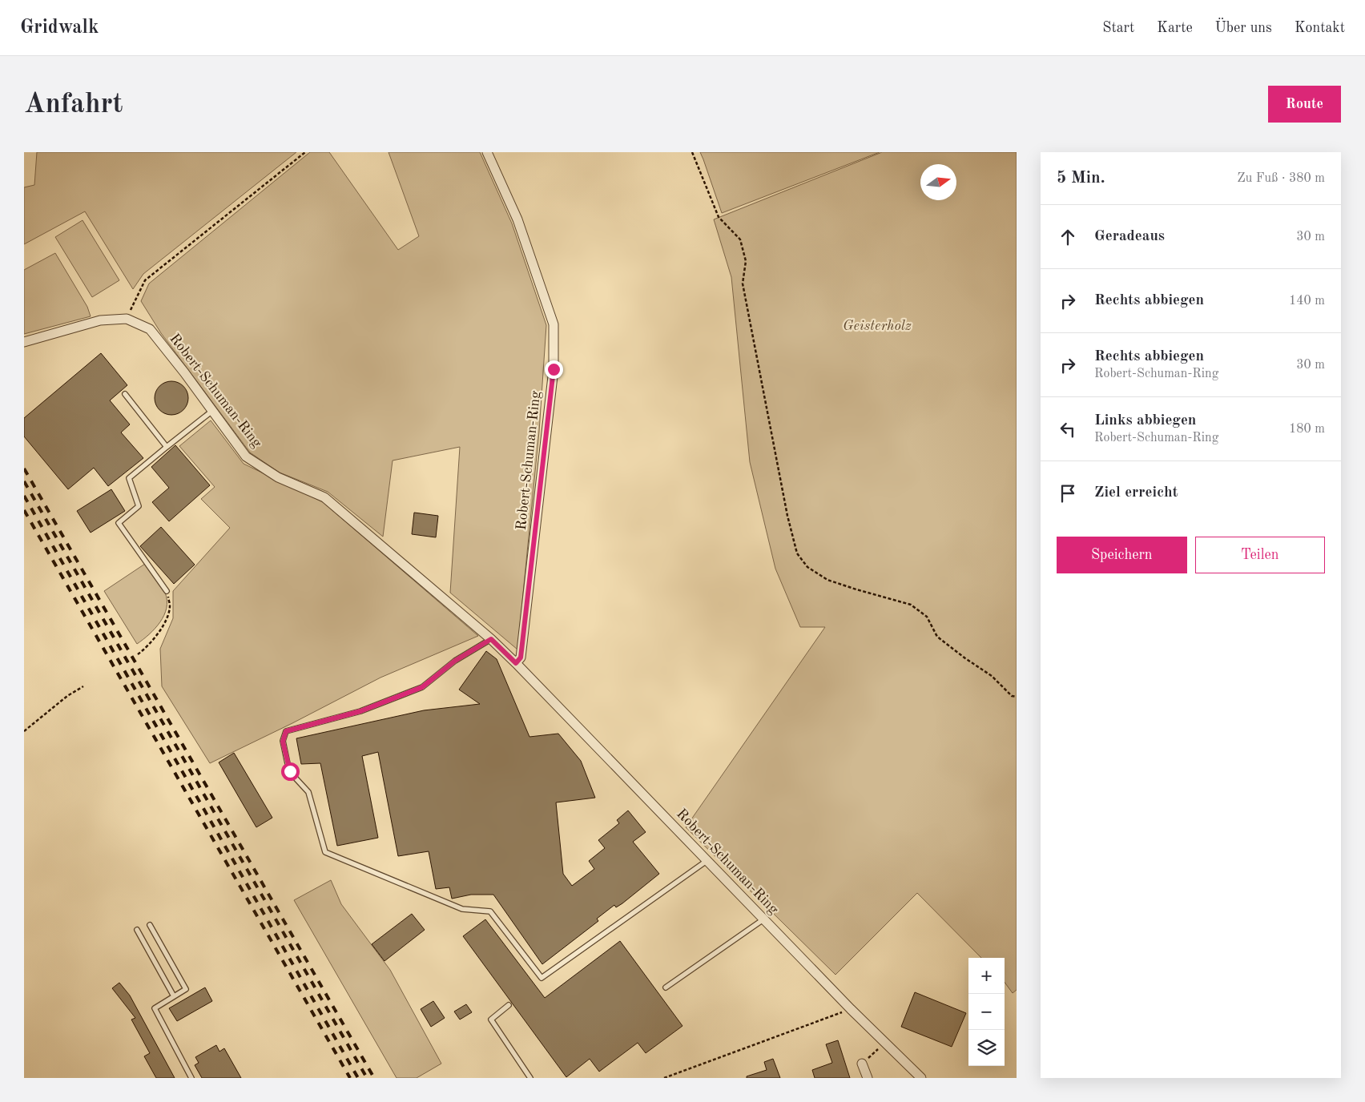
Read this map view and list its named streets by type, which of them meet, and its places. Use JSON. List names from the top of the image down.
{
  "streets": {
    "street": ["Robert-Schuman-Ring"]
  },
  "parks": ["Geisterholz"],
  "north": "right",
  "page": {
    "header": "Gridwalk",
    "nav": [
      "Start",
      "Karte",
      "Über uns",
      "Kontakt"
    ],
    "buttons": [
      "Route",
      ["Speichern", "Teilen"]
    ],
    "title": "Anfahrt",
    "heading": ["5 Min.", "Zu Fuß · 380 m"],
    "list": [
      ["Geradeaus", "30 m"],
      ["Rechts abbiegen", "140 m"],
      ["Rechts abbiegen", "Robert-Schuman-Ring", "30 m"],
      ["Links abbiegen", "Robert-Schuman-Ring", "180 m"],
      "Ziel erreicht"
    ],
    "map_buttons": ["+", "−"]
  }
}
